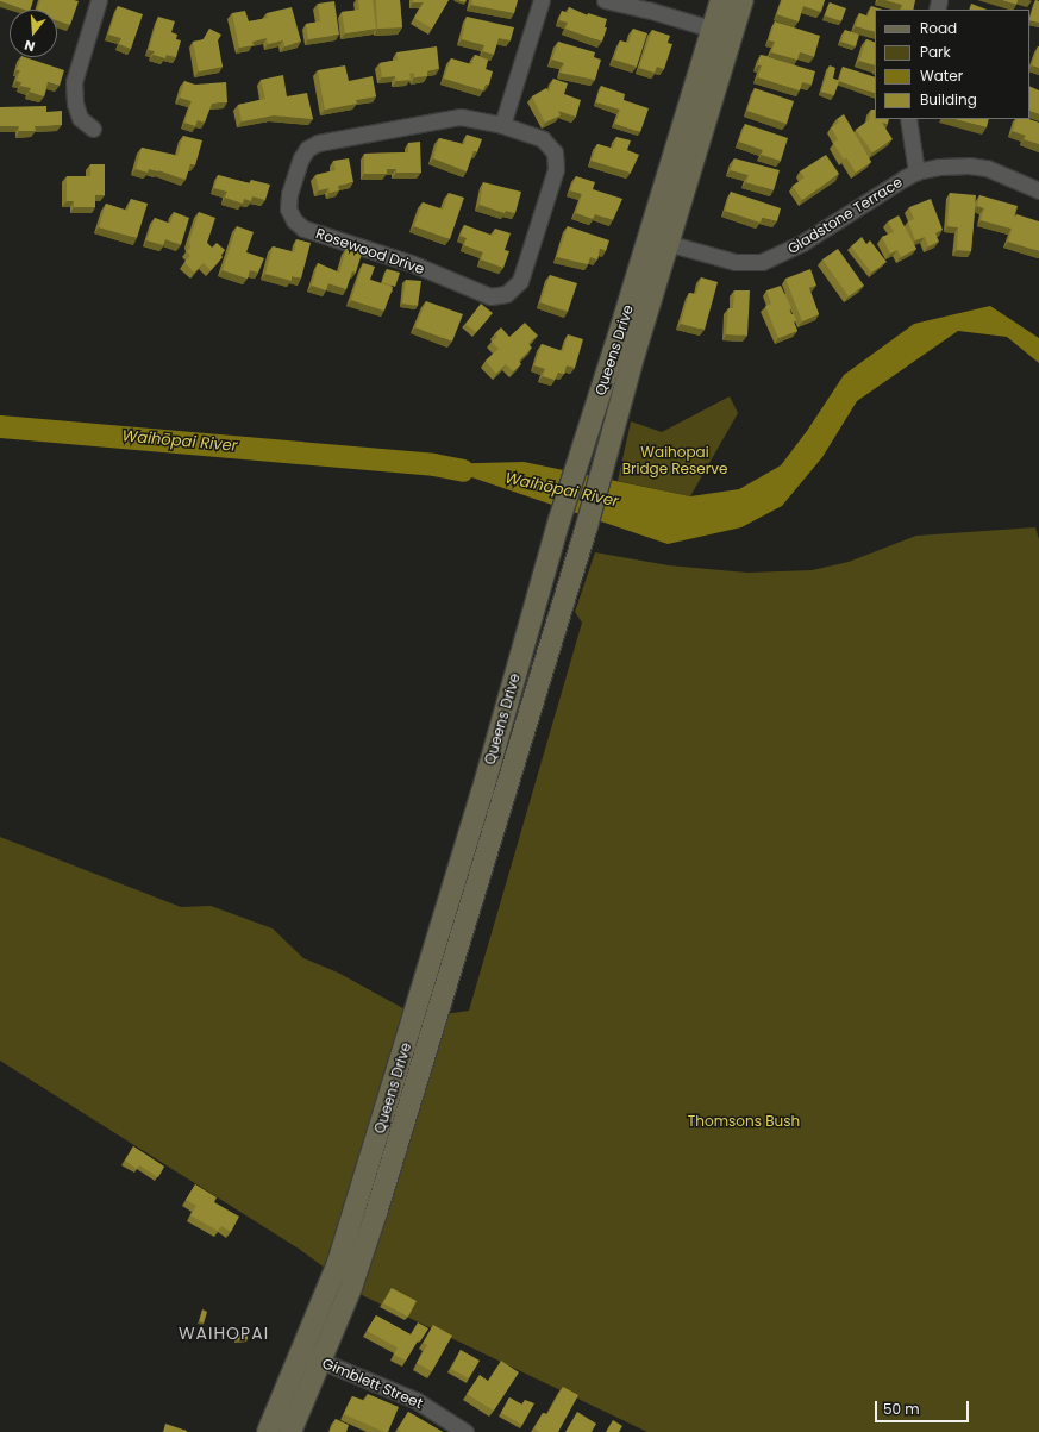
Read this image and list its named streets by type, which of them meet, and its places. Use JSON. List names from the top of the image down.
{
  "streets": {
    "main road": ["Queens Drive"],
    "street": ["Gladstone Terrace", "Rosewood Drive", "Gimblett Street"]
  },
  "crossings": [
    ["Gladstone Terrace", "Queens Drive"],
    ["Queens Drive", "Gimblett Street"]
  ],
  "districts": ["WAIHOPAI"],
  "water": ["Waihōpai River"],
  "parks": ["Waihopai Bridge Reserve", "Thomsons Bush"],
  "legend": [
    "Road",
    "Park",
    "Water",
    "Building"
  ],
  "scale_bar": "50 m",
  "north": "bottom"
}
